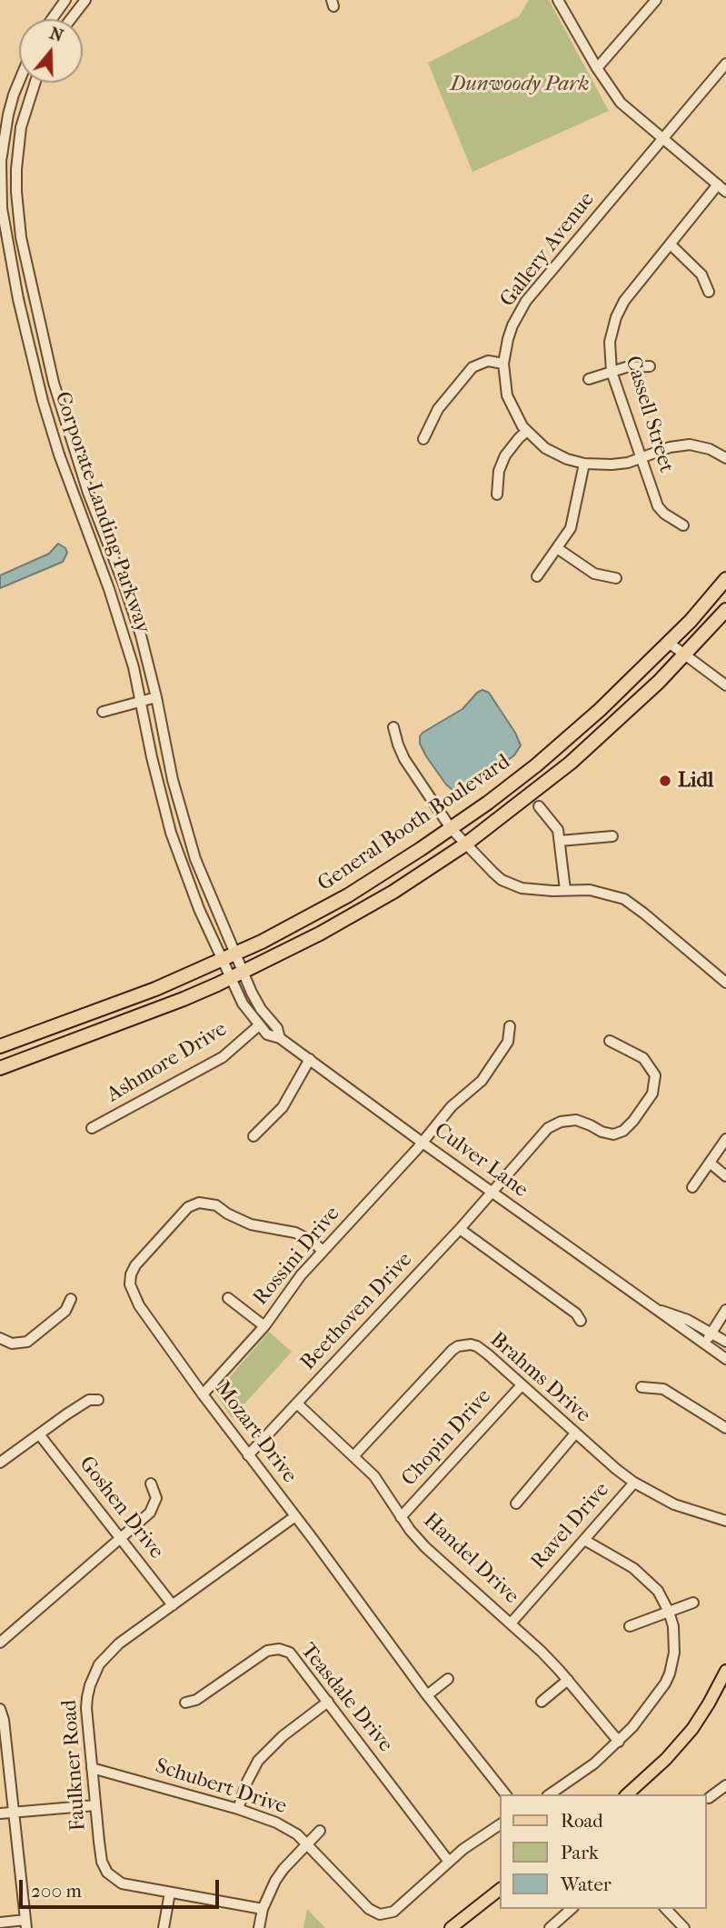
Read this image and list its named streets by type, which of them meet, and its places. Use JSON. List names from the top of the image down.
{
  "streets": {
    "highway": ["General Booth Boulevard"],
    "street": [
      "Gallery Avenue",
      "Cassell Street",
      "Corporate Landing Parkway",
      "Ashmore Drive",
      "Culver Lane",
      "Rossini Drive",
      "Beethoven Drive",
      "Brahms Drive",
      "Mozart Drive",
      "Chopin Drive",
      "Goshen Drive",
      "Ravel Drive",
      "Handel Drive",
      "Teasdale Drive",
      "Faulkner Road",
      "Schubert Drive"
    ]
  },
  "crossings": [
    ["Gallery Avenue", "Cassell Street"],
    ["Corporate Landing Parkway", "General Booth Boulevard"],
    ["Corporate Landing Parkway", "Culver Lane"],
    ["General Booth Boulevard", "Culver Lane"],
    ["Ashmore Drive", "Culver Lane"],
    ["Culver Lane", "Rossini Drive"],
    ["Culver Lane", "Beethoven Drive"],
    ["Rossini Drive", "Mozart Drive"],
    ["Beethoven Drive", "Mozart Drive"],
    ["Beethoven Drive", "Handel Drive"],
    ["Brahms Drive", "Chopin Drive"],
    ["Brahms Drive", "Ravel Drive"],
    ["Brahms Drive", "Handel Drive"],
    ["Mozart Drive", "Faulkner Road"],
    ["Chopin Drive", "Handel Drive"],
    ["Goshen Drive", "Faulkner Road"],
    ["Ravel Drive", "Handel Drive"],
    ["Teasdale Drive", "Schubert Drive"],
    ["Faulkner Road", "Schubert Drive"]
  ],
  "parks": ["Dunwoody Park"],
  "places": ["Lidl"],
  "legend": ["Road", "Park", "Water"],
  "scale_bar": "200 m",
  "north": "top"
}
